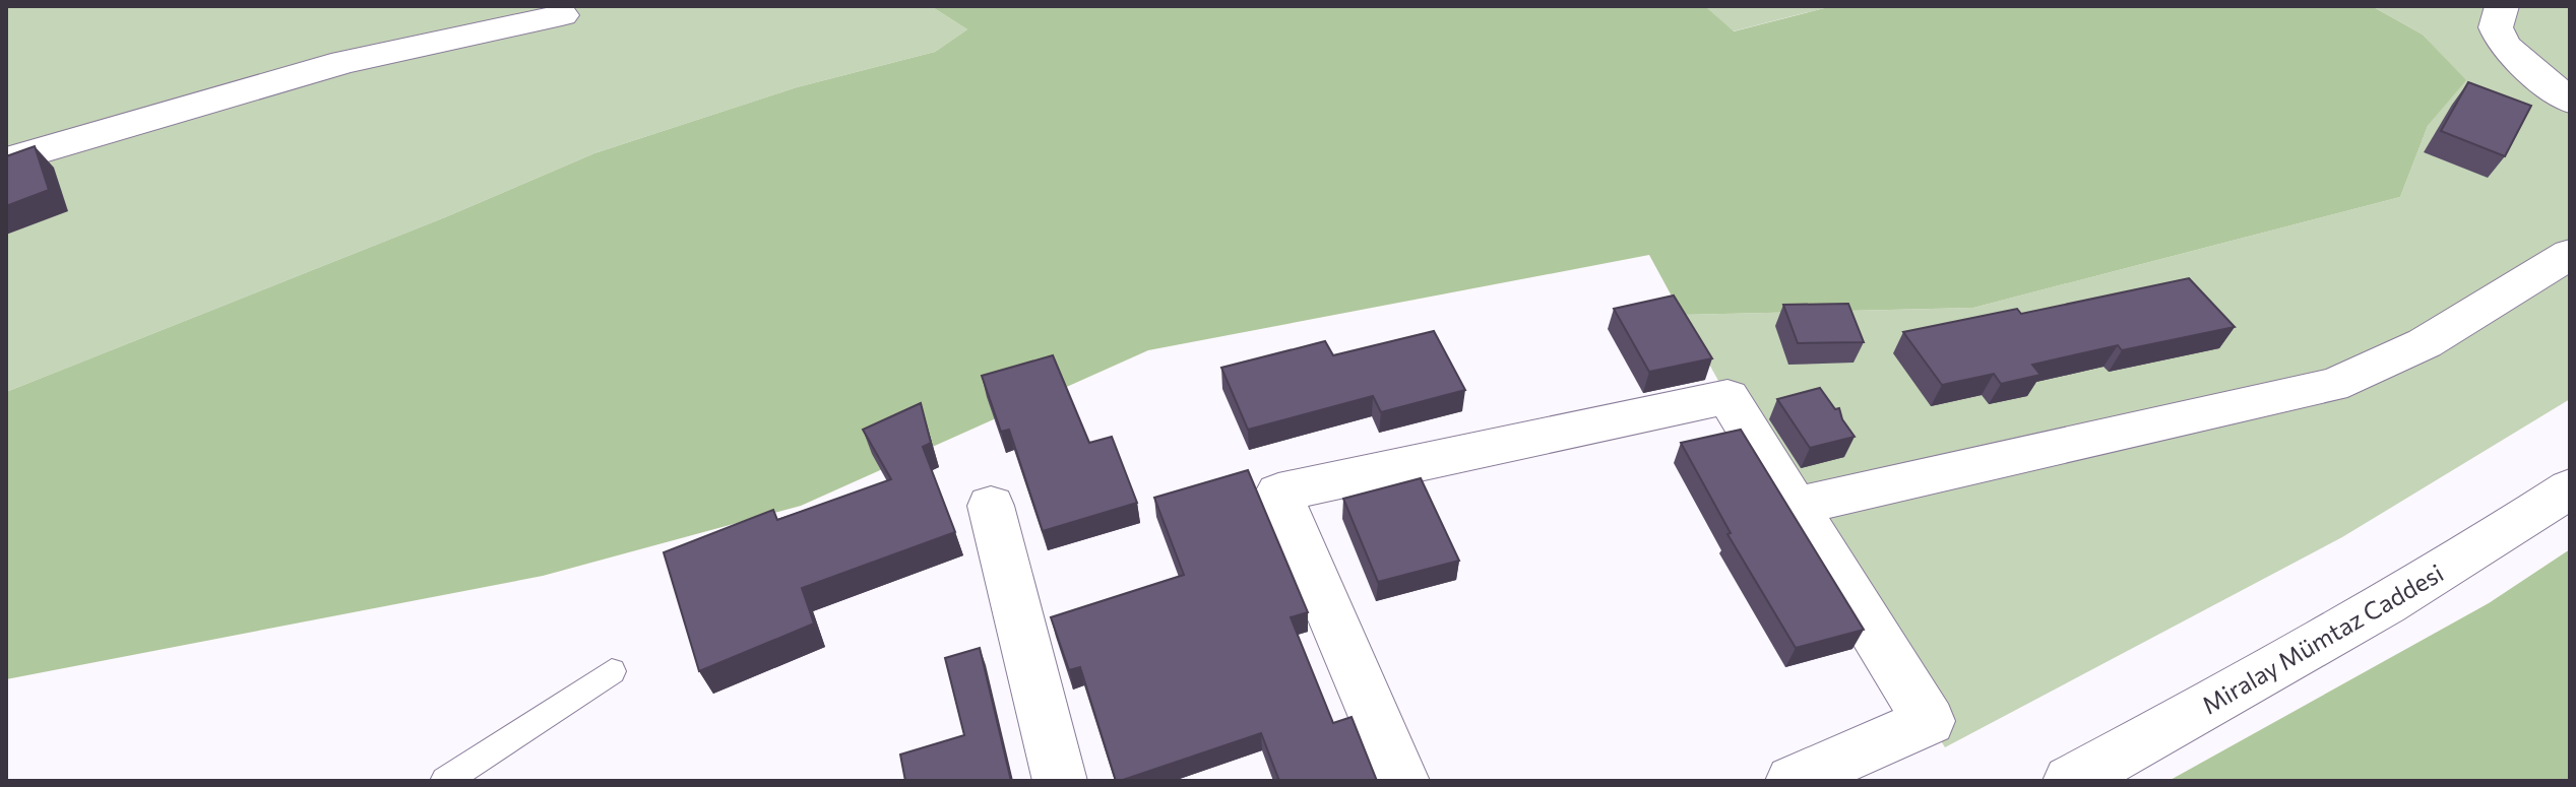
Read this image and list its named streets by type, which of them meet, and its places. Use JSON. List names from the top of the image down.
{
  "streets": {
    "street": ["Miralay Mümtaz Caddesi"]
  }
}
